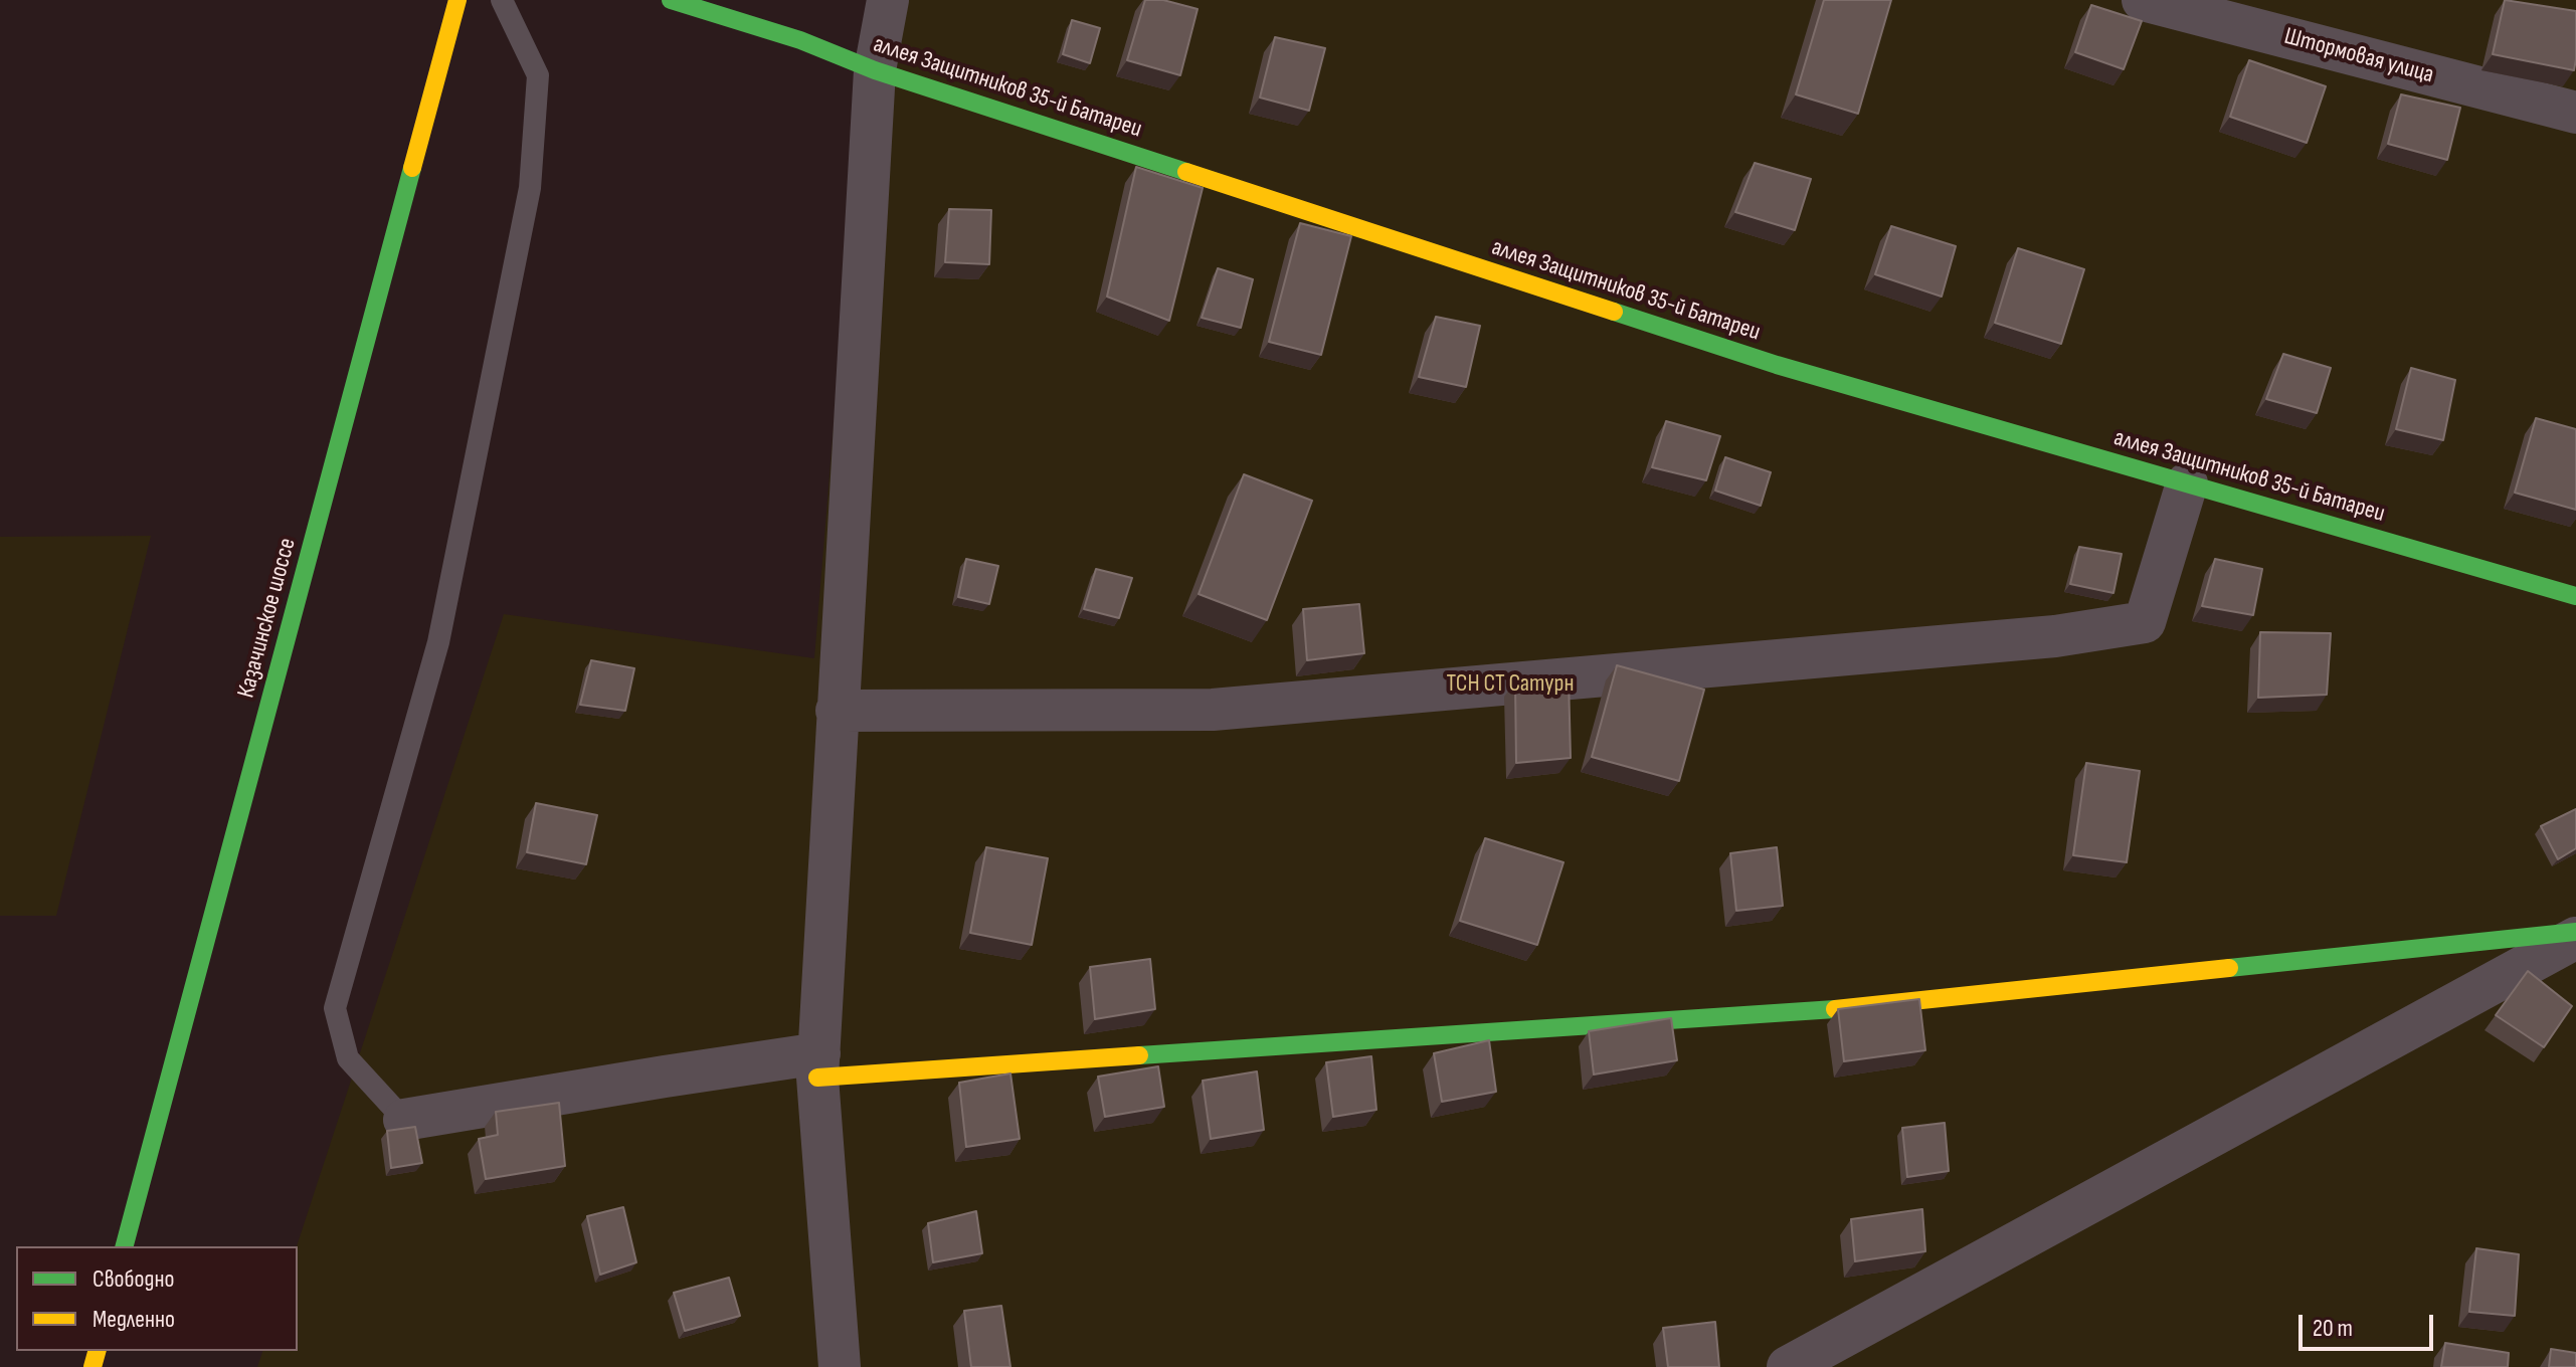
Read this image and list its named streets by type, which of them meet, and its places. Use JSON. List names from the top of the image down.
{
  "streets": {
    "street": ["Штормовая улица", "аллея Защитников 35-й Батареи", "Казачинское шоссе"]
  },
  "parks": ["ТСН СТ Сатурн"],
  "legend": ["Свободно", "Медленно"],
  "scale_bar": "20 m"
}
